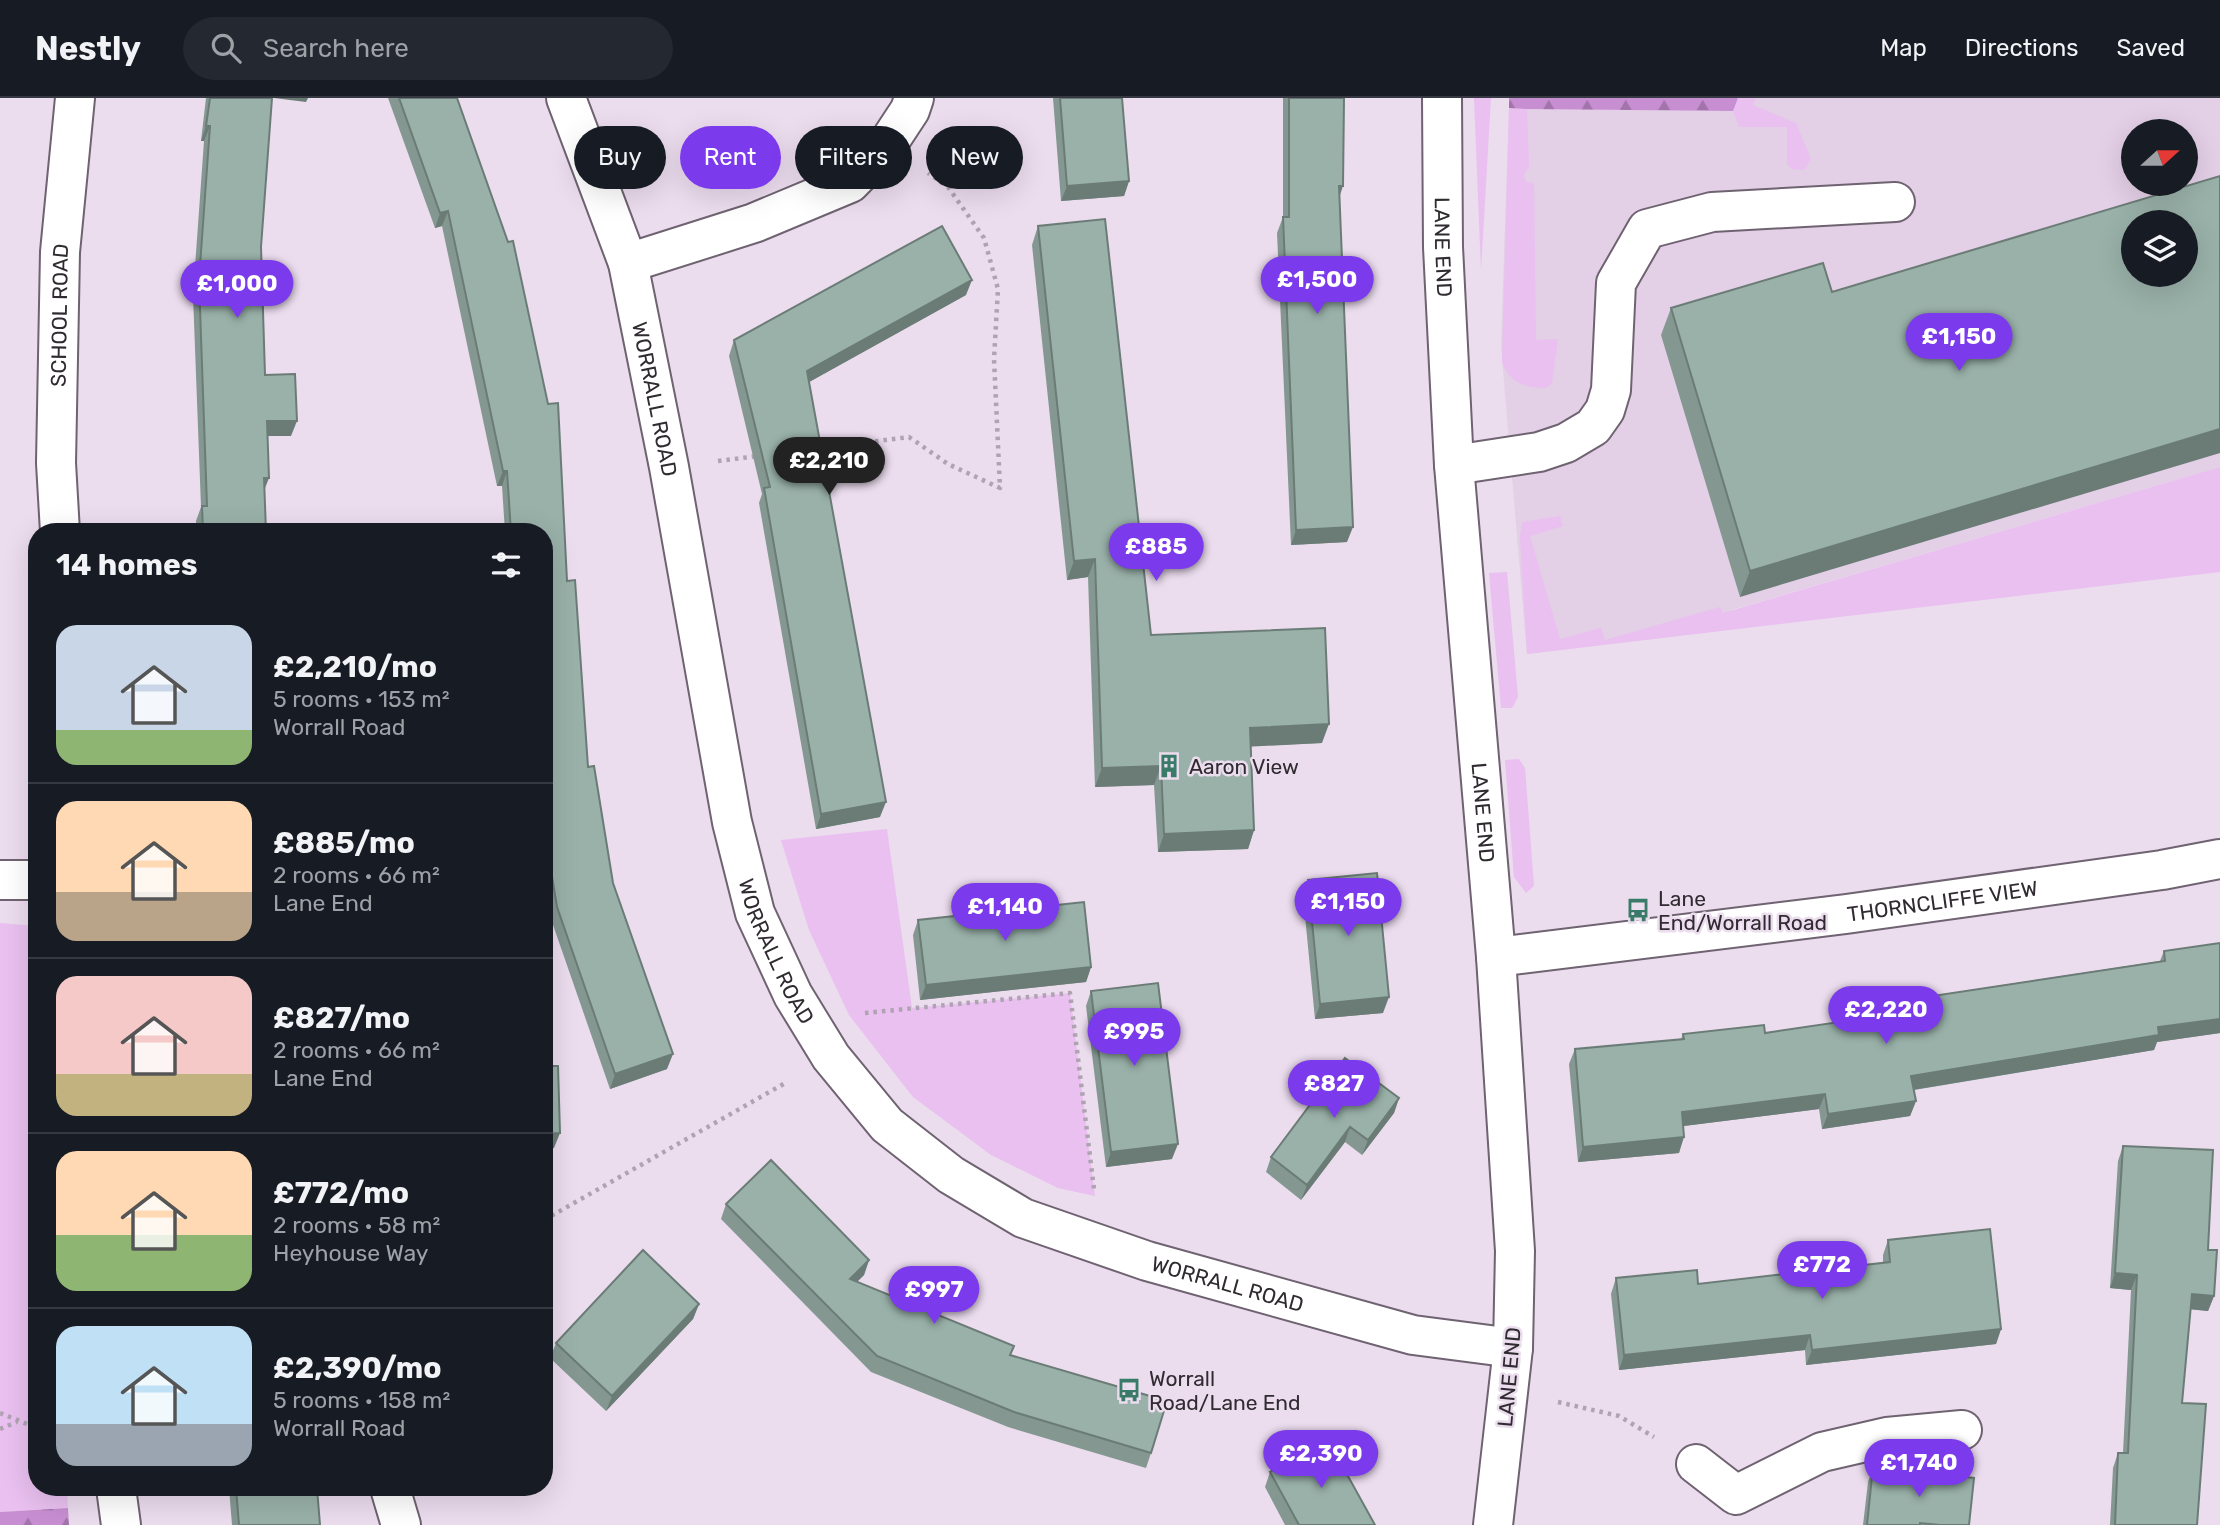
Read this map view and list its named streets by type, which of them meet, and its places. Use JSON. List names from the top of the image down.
{
  "streets": {
    "street": [
      "LANE END",
      "SCHOOL ROAD",
      "WORRALL ROAD",
      "THORNCLIFFE VIEW"
    ]
  },
  "crossings": [
    ["LANE END", "WORRALL ROAD"],
    ["LANE END", "THORNCLIFFE VIEW"]
  ],
  "places": {
    "building": ["Aaron View"],
    "bus stop": ["Lane End/Worrall Road", "Worrall Road/Lane End"]
  },
  "north": "right",
  "page": {
    "header": "Nestly",
    "search": "Search here",
    "nav": ["Map", "Directions", "Saved"],
    "chip": [
      "Buy",
      "Rent",
      "Filters",
      "New"
    ],
    "price": [
      "£1,500",
      "£1,000",
      "£1,150",
      "£2,210",
      "£885",
      "£1,150",
      "£1,140",
      "£2,220",
      "£995",
      "£827",
      "£772",
      "£997",
      "£2,390",
      "£1,740"
    ],
    "heading": "14 homes",
    "list": [
      {
        "name": "£2,210/mo",
        "note": "5 rooms · 153 m² · Worrall Road"
      },
      {
        "name": "£885/mo",
        "note": "2 rooms · 66 m² · Lane End"
      },
      {
        "name": "£827/mo",
        "note": "2 rooms · 66 m² · Lane End"
      },
      {
        "name": "£772/mo",
        "note": "2 rooms · 58 m² · Heyhouse Way"
      },
      {
        "name": "£2,390/mo",
        "note": "5 rooms · 158 m² · Worrall Road"
      }
    ]
  }
}
